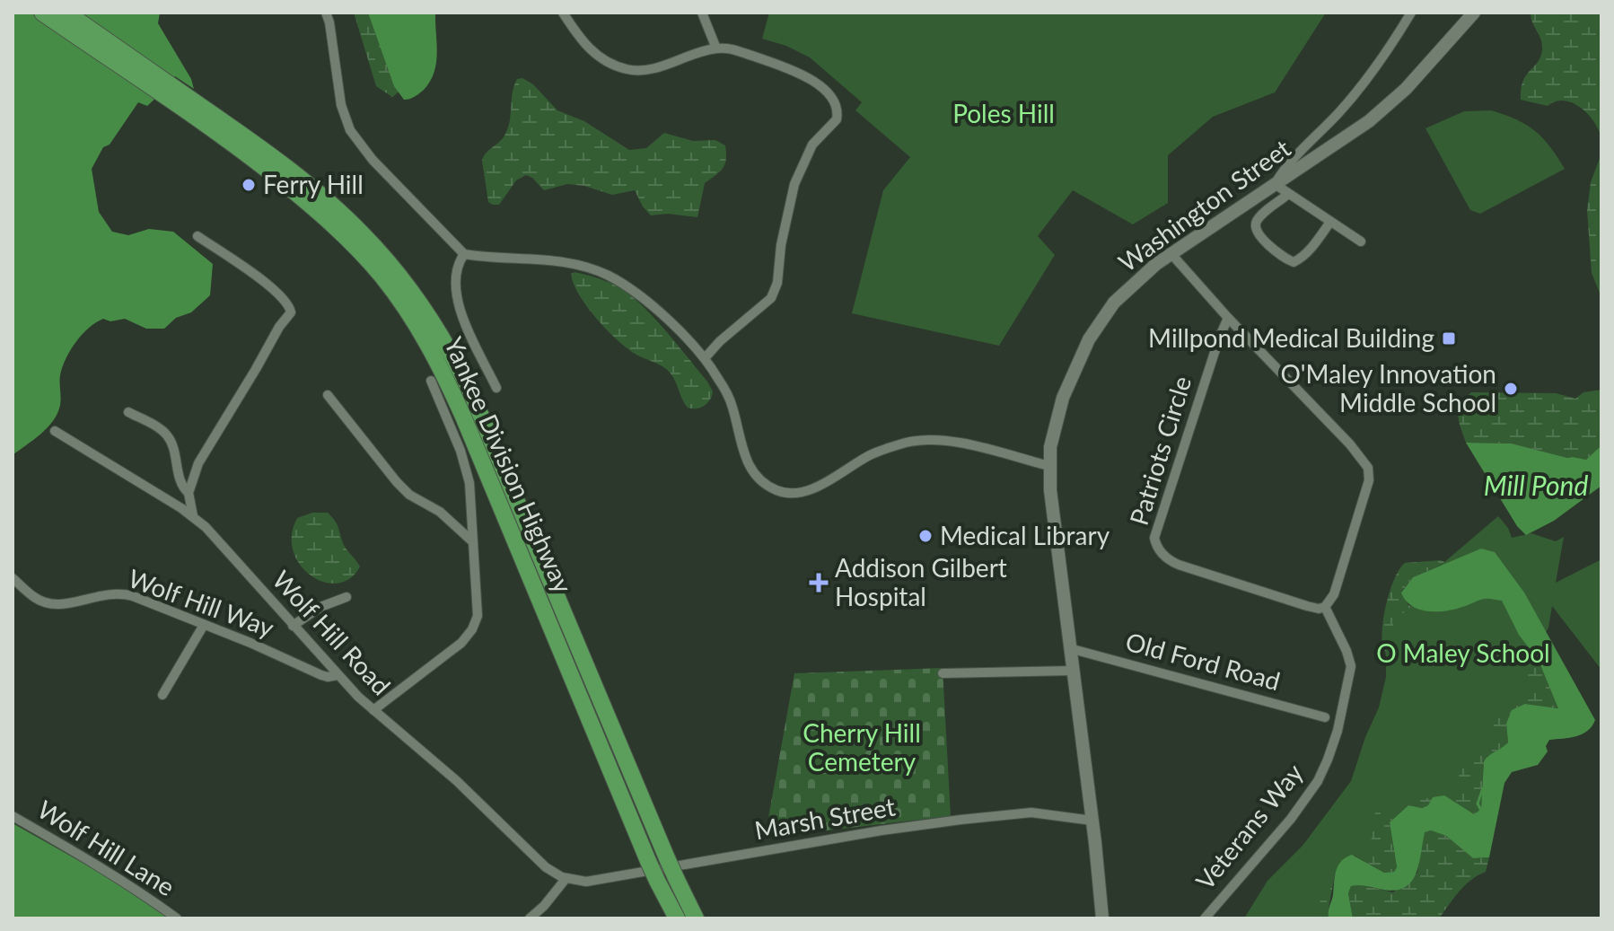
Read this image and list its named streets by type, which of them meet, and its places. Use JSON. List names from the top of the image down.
{
  "streets": {
    "highway": ["Yankee Division Highway"],
    "main road": ["Washington Street"],
    "street": [
      "Patriots Circle",
      "Wolf Hill Way",
      "Wolf Hill Road",
      "Old Ford Road",
      "Marsh Street",
      "Veterans Way",
      "Wolf Hill Lane"
    ]
  },
  "crossings": [
    ["Washington Street", "Old Ford Road"],
    ["Washington Street", "Marsh Street"],
    ["Patriots Circle", "Veterans Way"],
    ["Wolf Hill Way", "Wolf Hill Road"],
    ["Wolf Hill Road", "Marsh Street"]
  ],
  "water": ["Mill Pond"],
  "parks": ["Poles Hill", "O Maley School", "Cherry Hill Cemetery"],
  "places": {
    "other": ["Ferry Hill", "O'Maley Innovation Middle School", "Medical Library"],
    "transit": ["Millpond Medical Building"],
    "health": ["Addison Gilbert Hospital"]
  }
}
